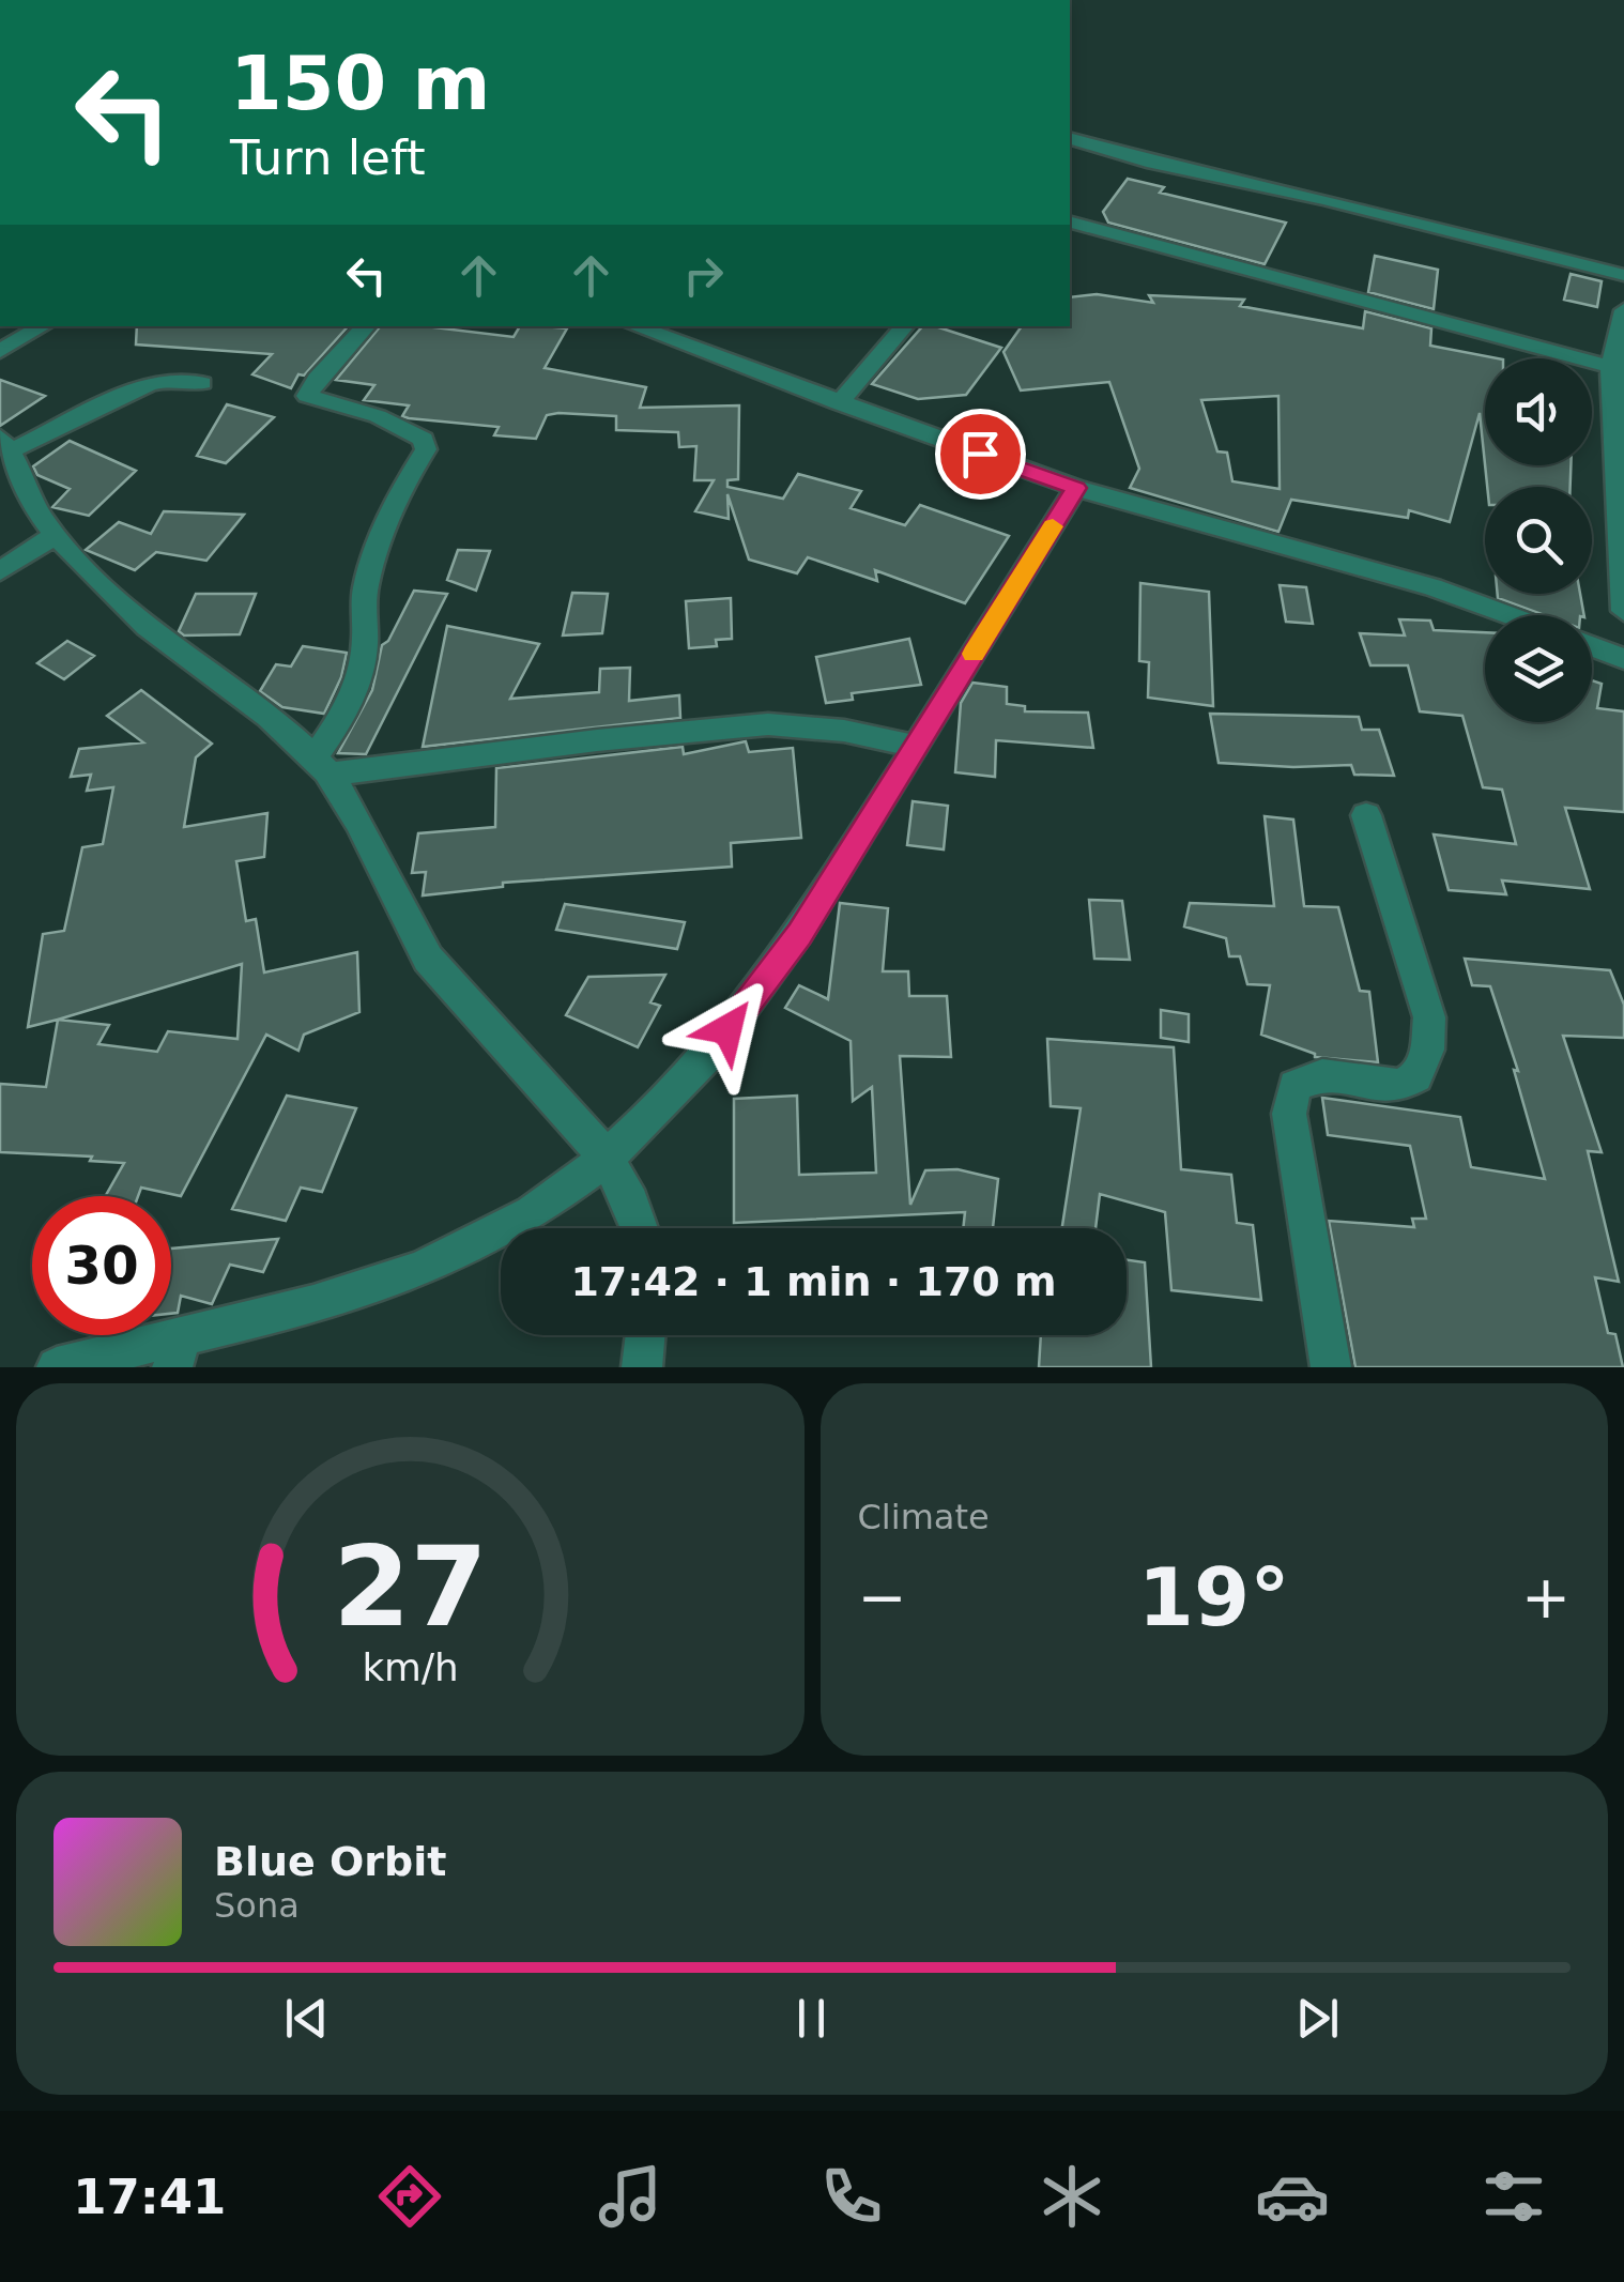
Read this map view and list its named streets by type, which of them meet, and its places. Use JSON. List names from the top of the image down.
{
  "page": {
    "turn": ["150 m", "Turn left"],
    "limit": "30",
    "trip": "17:42 · 1 min · 170 m",
    "tile": "Climate",
    "heat": ["−", "19°", "+"],
    "song": ["Blue Orbit", "Sona"],
    "tabs": "17:41",
    "gauge": ["27", "km/h"]
  }
}
